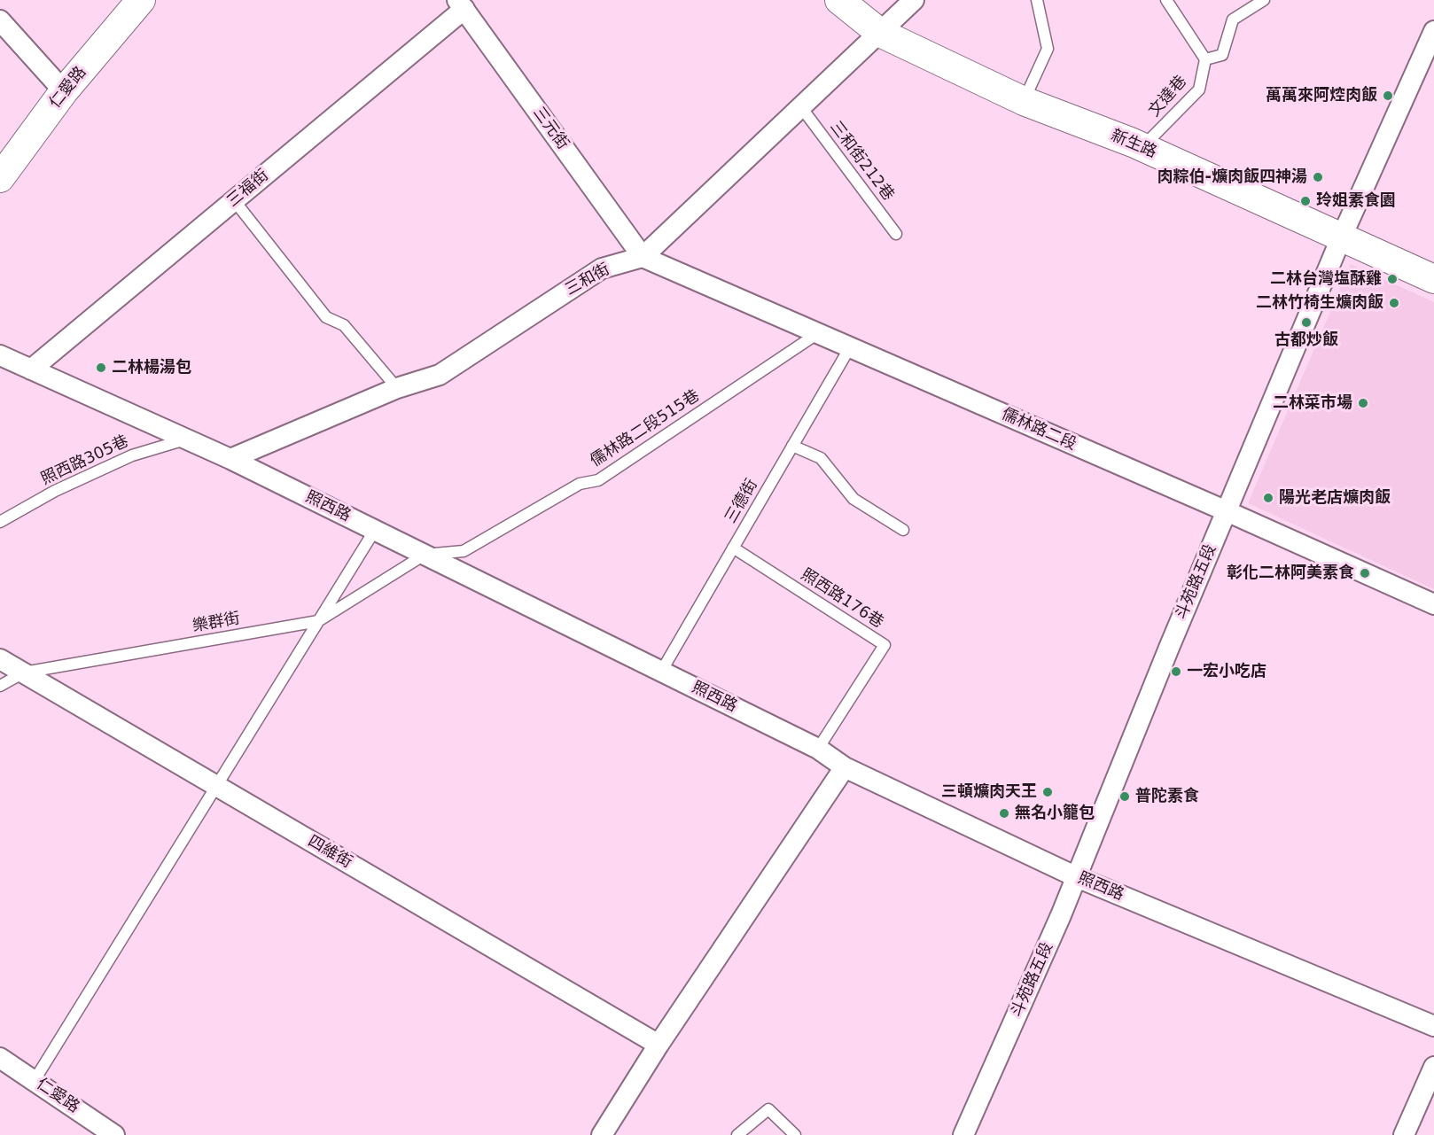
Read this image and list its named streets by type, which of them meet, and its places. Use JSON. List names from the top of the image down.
{
  "streets": {
    "street": [
      "仁愛路",
      "三元街",
      "新生路",
      "三福街",
      "三和街",
      "儒林路二段",
      "照西路",
      "斗苑路五段",
      "四維街"
    ],
    "lane": [
      "文達巷",
      "三和街212巷",
      "儒林路二段515巷",
      "照西路305巷",
      "三德街",
      "照西路176巷",
      "樂群街"
    ]
  },
  "crossings": [
    ["文達巷", "新生路"],
    ["三元街", "三福街"],
    ["三元街", "三和街"],
    ["三元街", "儒林路二段"],
    ["新生路", "三和街"],
    ["新生路", "斗苑路五段"],
    ["三和街212巷", "三和街"],
    ["三福街", "照西路"],
    ["三和街", "儒林路二段"],
    ["三和街", "照西路"],
    ["儒林路二段515巷", "儒林路二段"],
    ["儒林路二段515巷", "照西路"],
    ["儒林路二段515巷", "樂群街"],
    ["儒林路二段", "三德街"],
    ["儒林路二段", "斗苑路五段"],
    ["照西路305巷", "照西路"],
    ["三德街", "照西路"],
    ["三德街", "照西路176巷"],
    ["照西路", "斗苑路五段"],
    ["照西路", "照西路176巷"],
    ["照西路", "樂群街"],
    ["樂群街", "四維街"]
  ],
  "places": [
    "萬萬來阿焢肉飯",
    "肉粽伯-爌肉飯四神湯",
    "玲姐素食園",
    "二林台灣塩酥雞",
    "二林竹椅生爌肉飯",
    "古都炒飯",
    "二林楊湯包",
    "二林菜市場",
    "陽光老店爌肉飯",
    "彰化二林阿美素食",
    "一宏小吃店",
    "三頓爌肉天王",
    "普陀素食",
    "無名小籠包"
  ]
}
